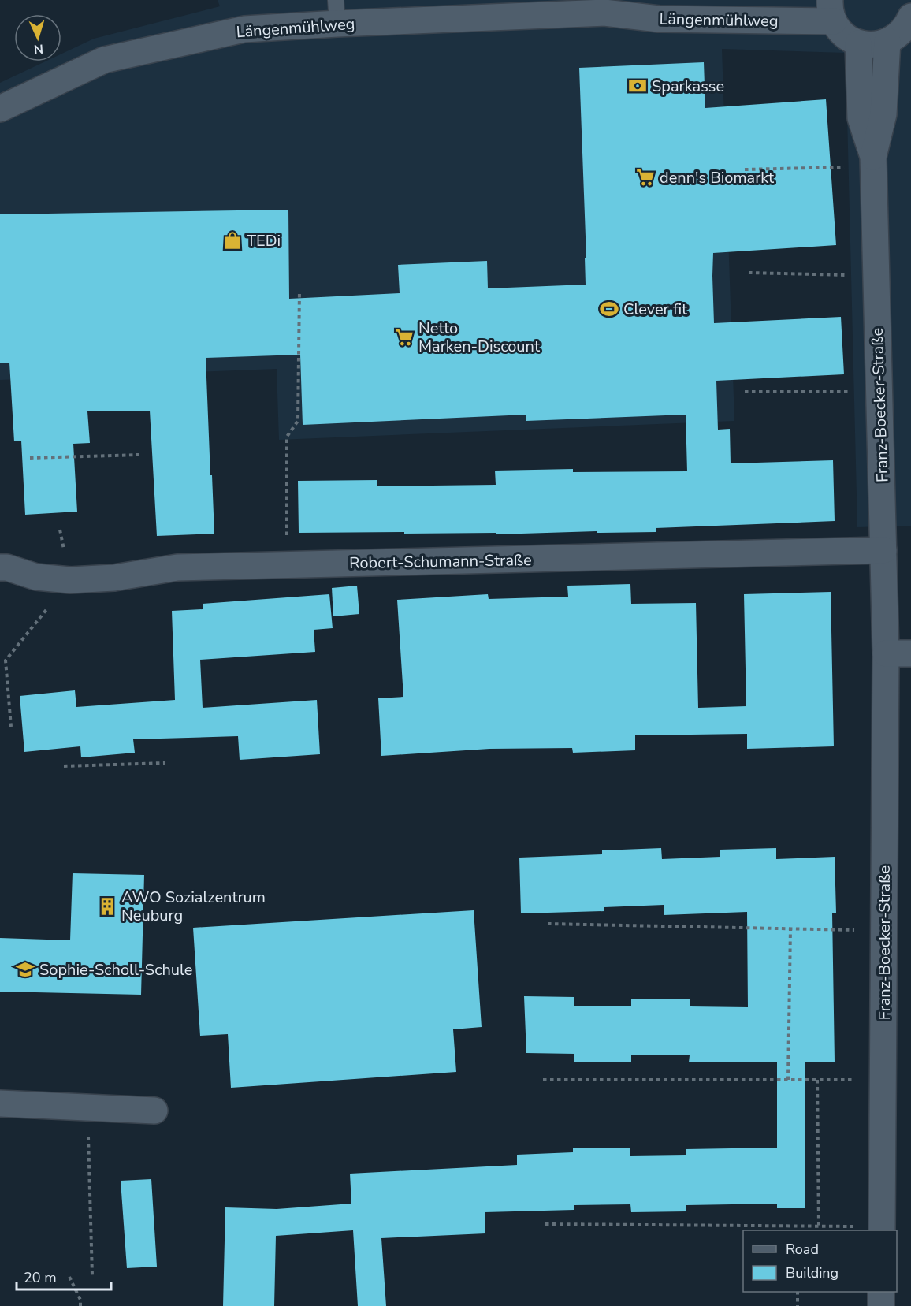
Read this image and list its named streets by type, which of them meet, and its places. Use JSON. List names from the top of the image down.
{
  "streets": {
    "street": ["Längenmühlweg", "Franz-Boecker-Straße", "Robert-Schumann-Straße"]
  },
  "crossings": [
    ["Franz-Boecker-Straße", "Robert-Schumann-Straße"]
  ],
  "places": {
    "bank": ["Sparkasse"],
    "supermarket": ["denn's Biomarkt", "Netto Marken-Discount"],
    "shop": ["TEDi"],
    "sports": ["Clever fit"],
    "building": ["AWO Sozialzentrum Neuburg"],
    "school or university": ["Sophie-Scholl-Schule"]
  },
  "legend": ["Road", "Building"],
  "scale_bar": "20 m",
  "north": "bottom"
}
